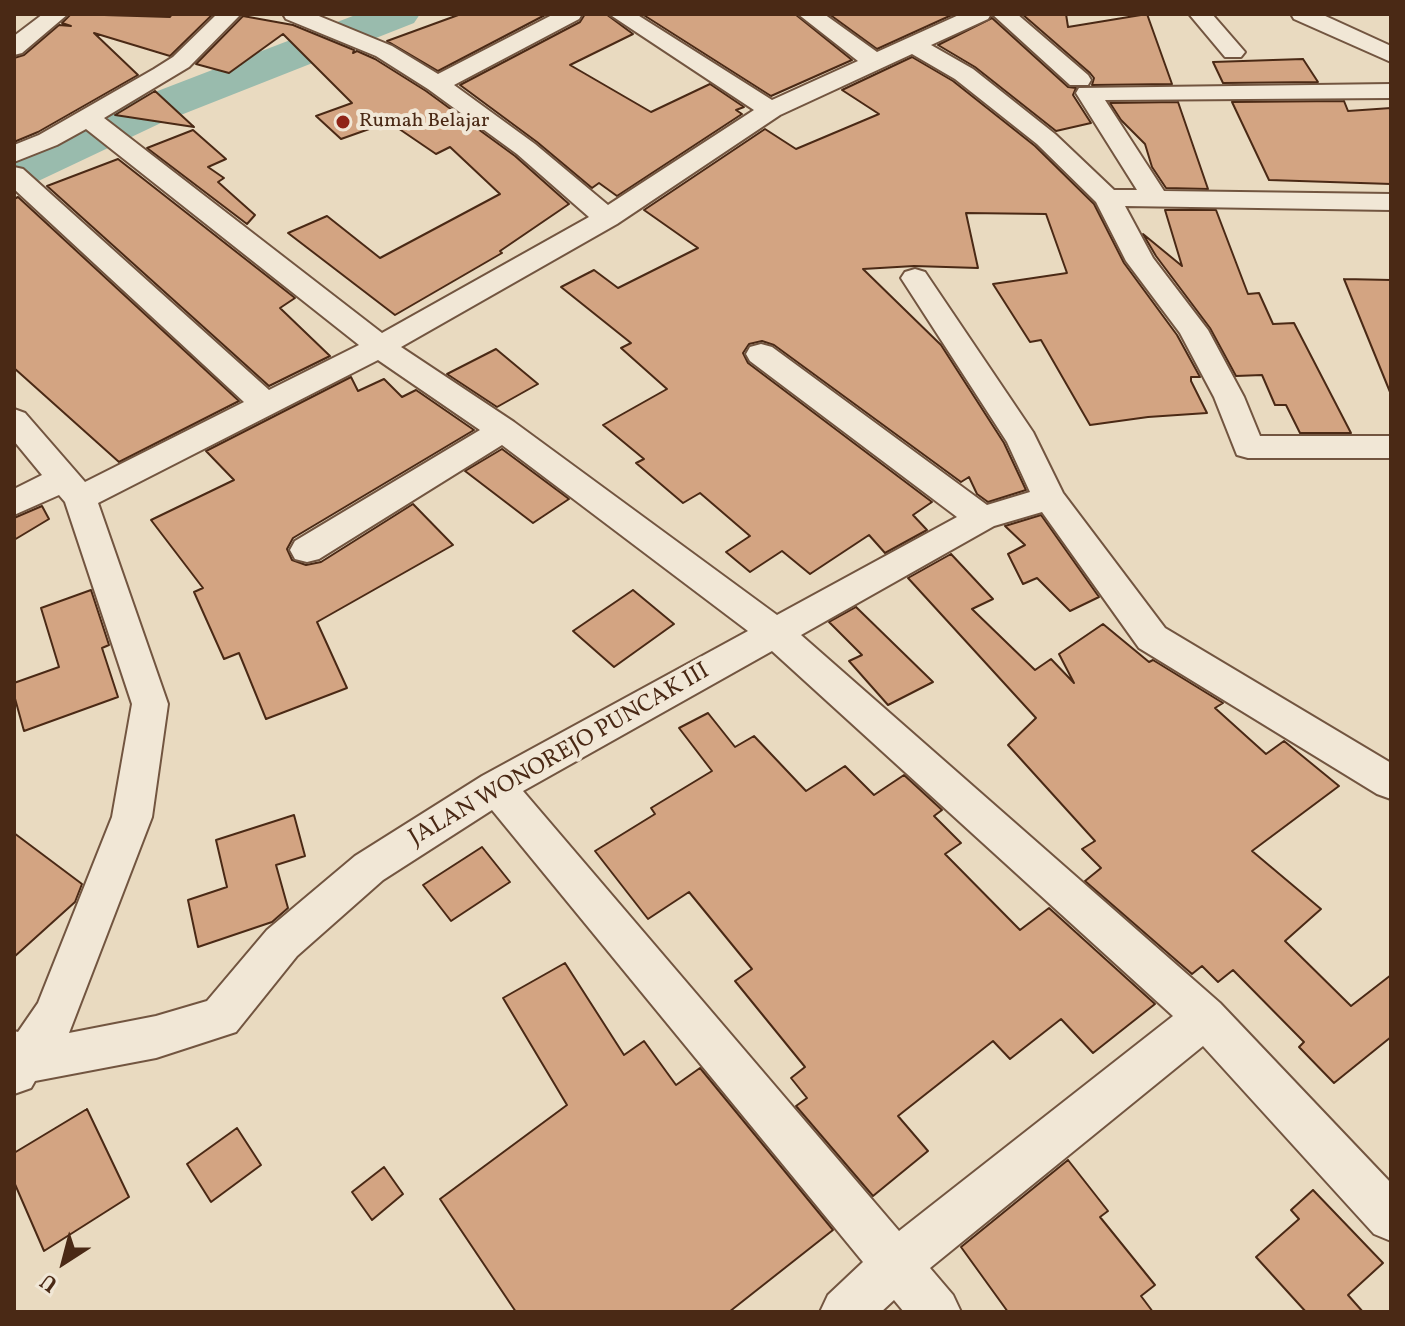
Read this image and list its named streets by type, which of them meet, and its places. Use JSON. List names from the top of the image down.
{
  "streets": {
    "street": ["JALAN WONOREJO PUNCAK III"]
  },
  "places": ["Rumah Belajar"],
  "north": "bottom left"
}
